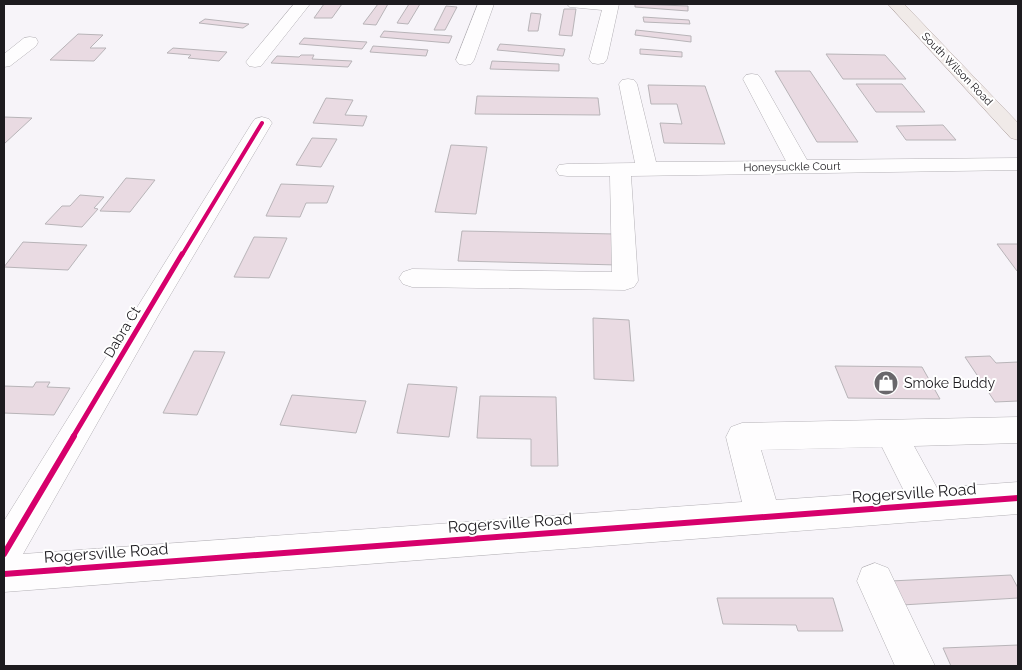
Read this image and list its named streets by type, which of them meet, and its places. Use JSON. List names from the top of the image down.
{
  "streets": {
    "main road": ["South Wilson Road"],
    "street": ["Honeysuckle Court", "Dabra Ct", "Rogersville Road"]
  },
  "places": {
    "shop": ["Smoke Buddy"]
  }
}
